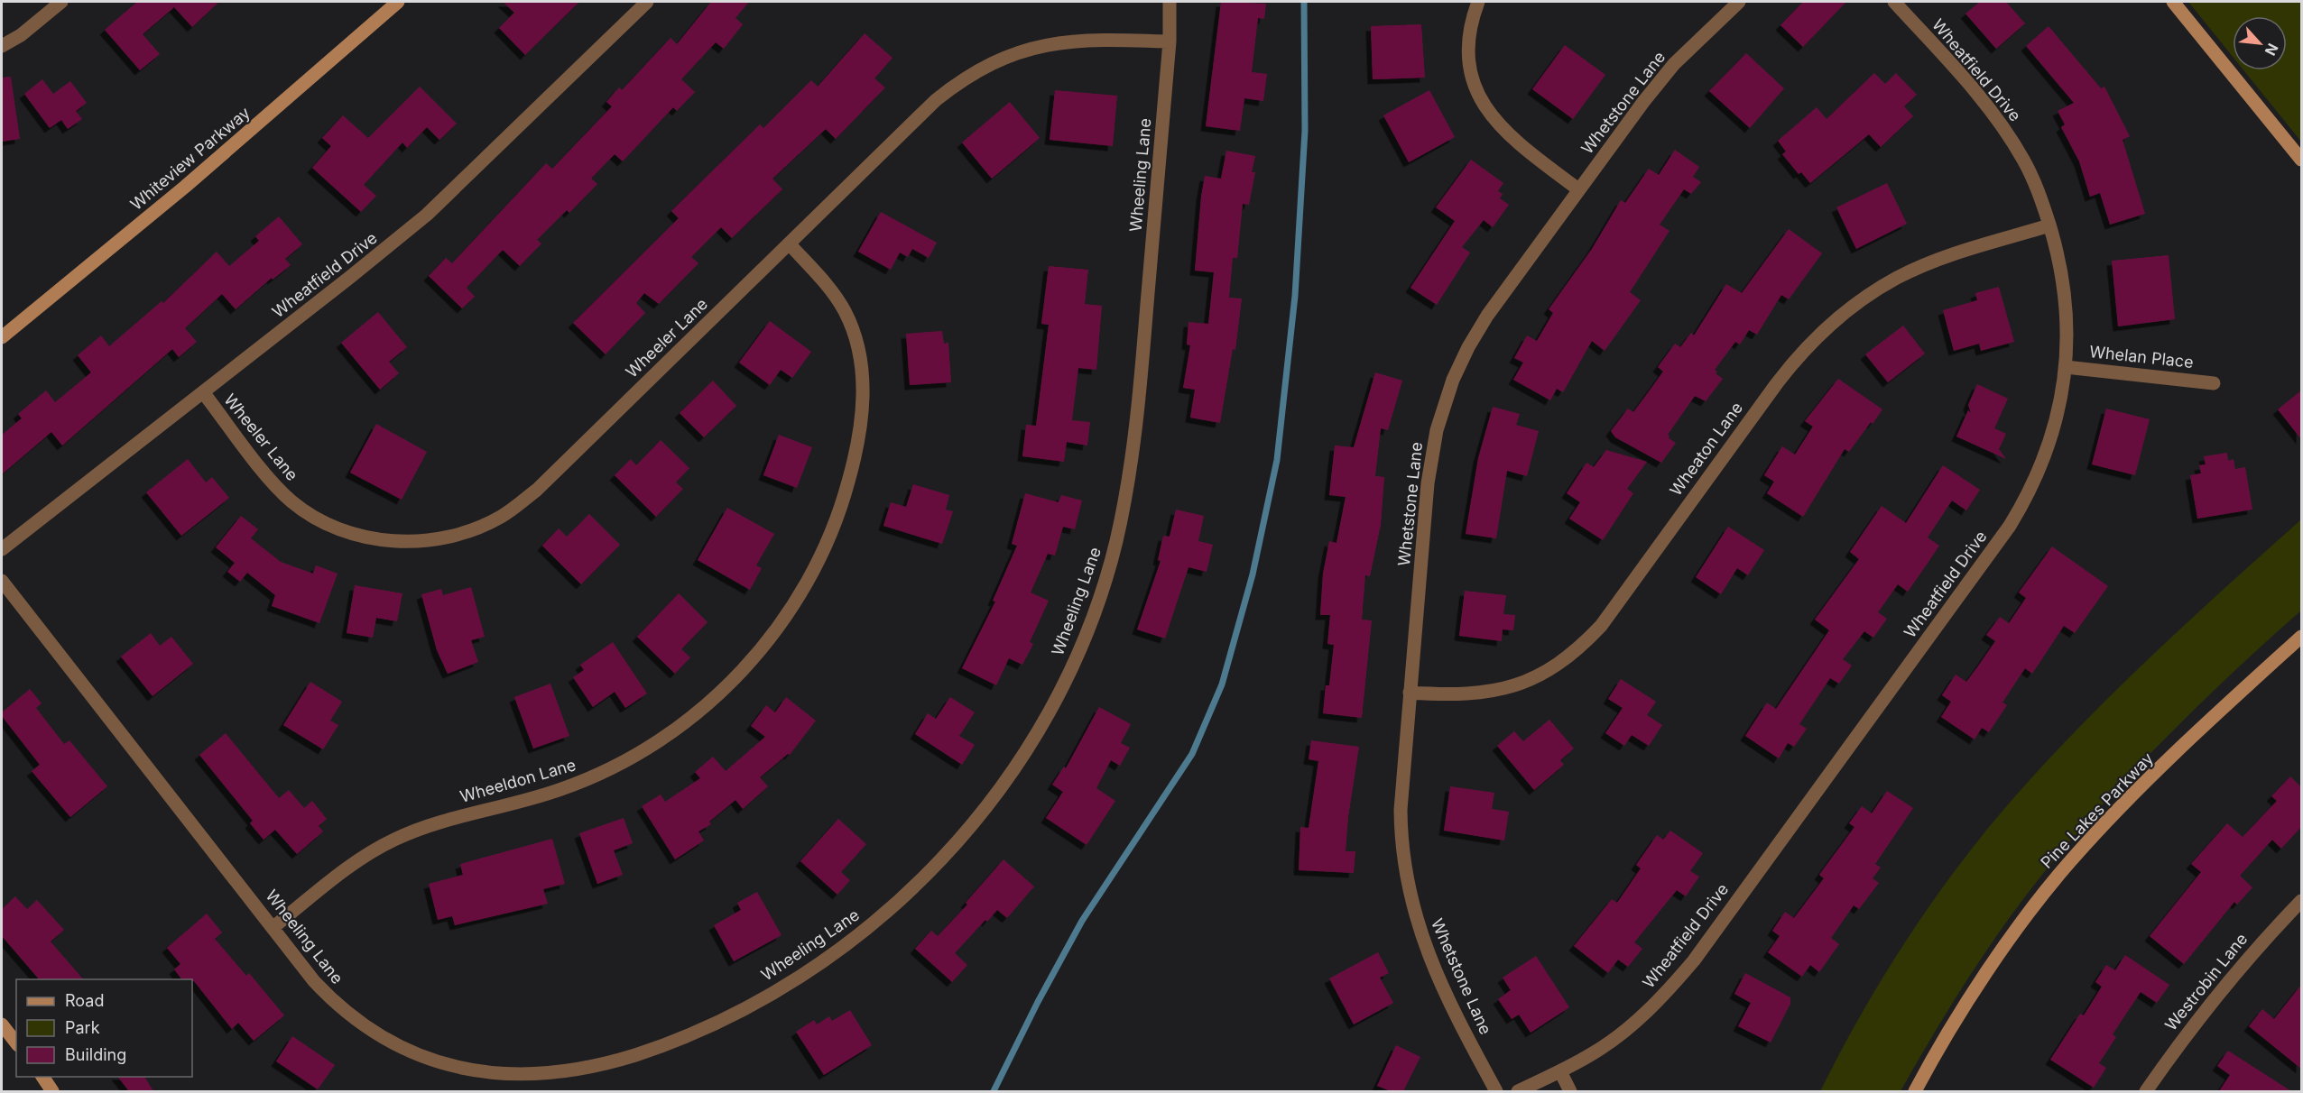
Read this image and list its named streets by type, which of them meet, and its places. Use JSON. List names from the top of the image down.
{
  "streets": {
    "street": [
      "Wheatfield Drive",
      "Whetstone Lane",
      "Whiteview Parkway",
      "Wheeling Lane",
      "Wheeler Lane",
      "Whelan Place",
      "Wheaton Lane",
      "Wheeldon Lane",
      "Pine Lakes Parkway",
      "Westrobin Lane"
    ]
  },
  "crossings": [
    ["Wheatfield Drive", "Wheeler Lane"],
    ["Wheatfield Drive", "Whelan Place"],
    ["Wheatfield Drive", "Wheaton Lane"],
    ["Whetstone Lane", "Wheaton Lane"],
    ["Wheeling Lane", "Wheeler Lane"],
    ["Wheeling Lane", "Wheeldon Lane"],
    ["Wheeler Lane", "Wheeldon Lane"]
  ],
  "legend": ["Road", "Park", "Building"],
  "north": "bottom right"
}
